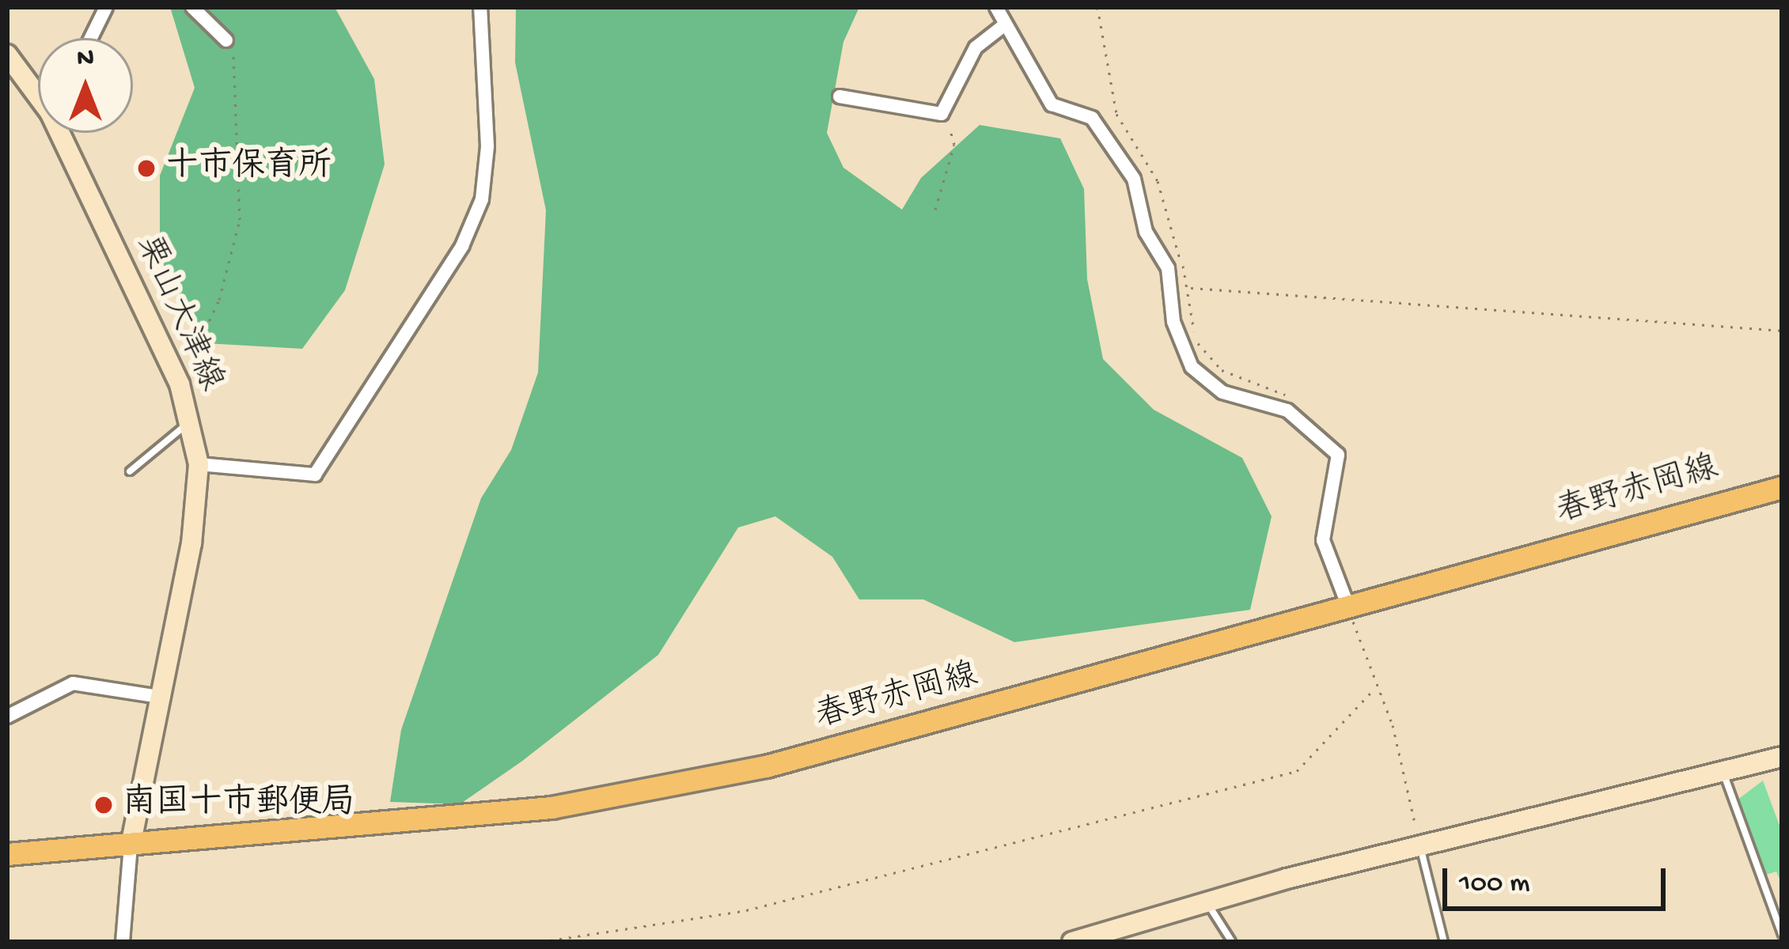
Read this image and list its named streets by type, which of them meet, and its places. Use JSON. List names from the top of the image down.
{
  "streets": {
    "main road": ["栗山大津線", "春野赤岡線"]
  },
  "crossings": [
    ["栗山大津線", "春野赤岡線"]
  ],
  "places": ["十市保育所", "南国十市郵便局"],
  "scale_bar": "100 m",
  "north": "top"
}
